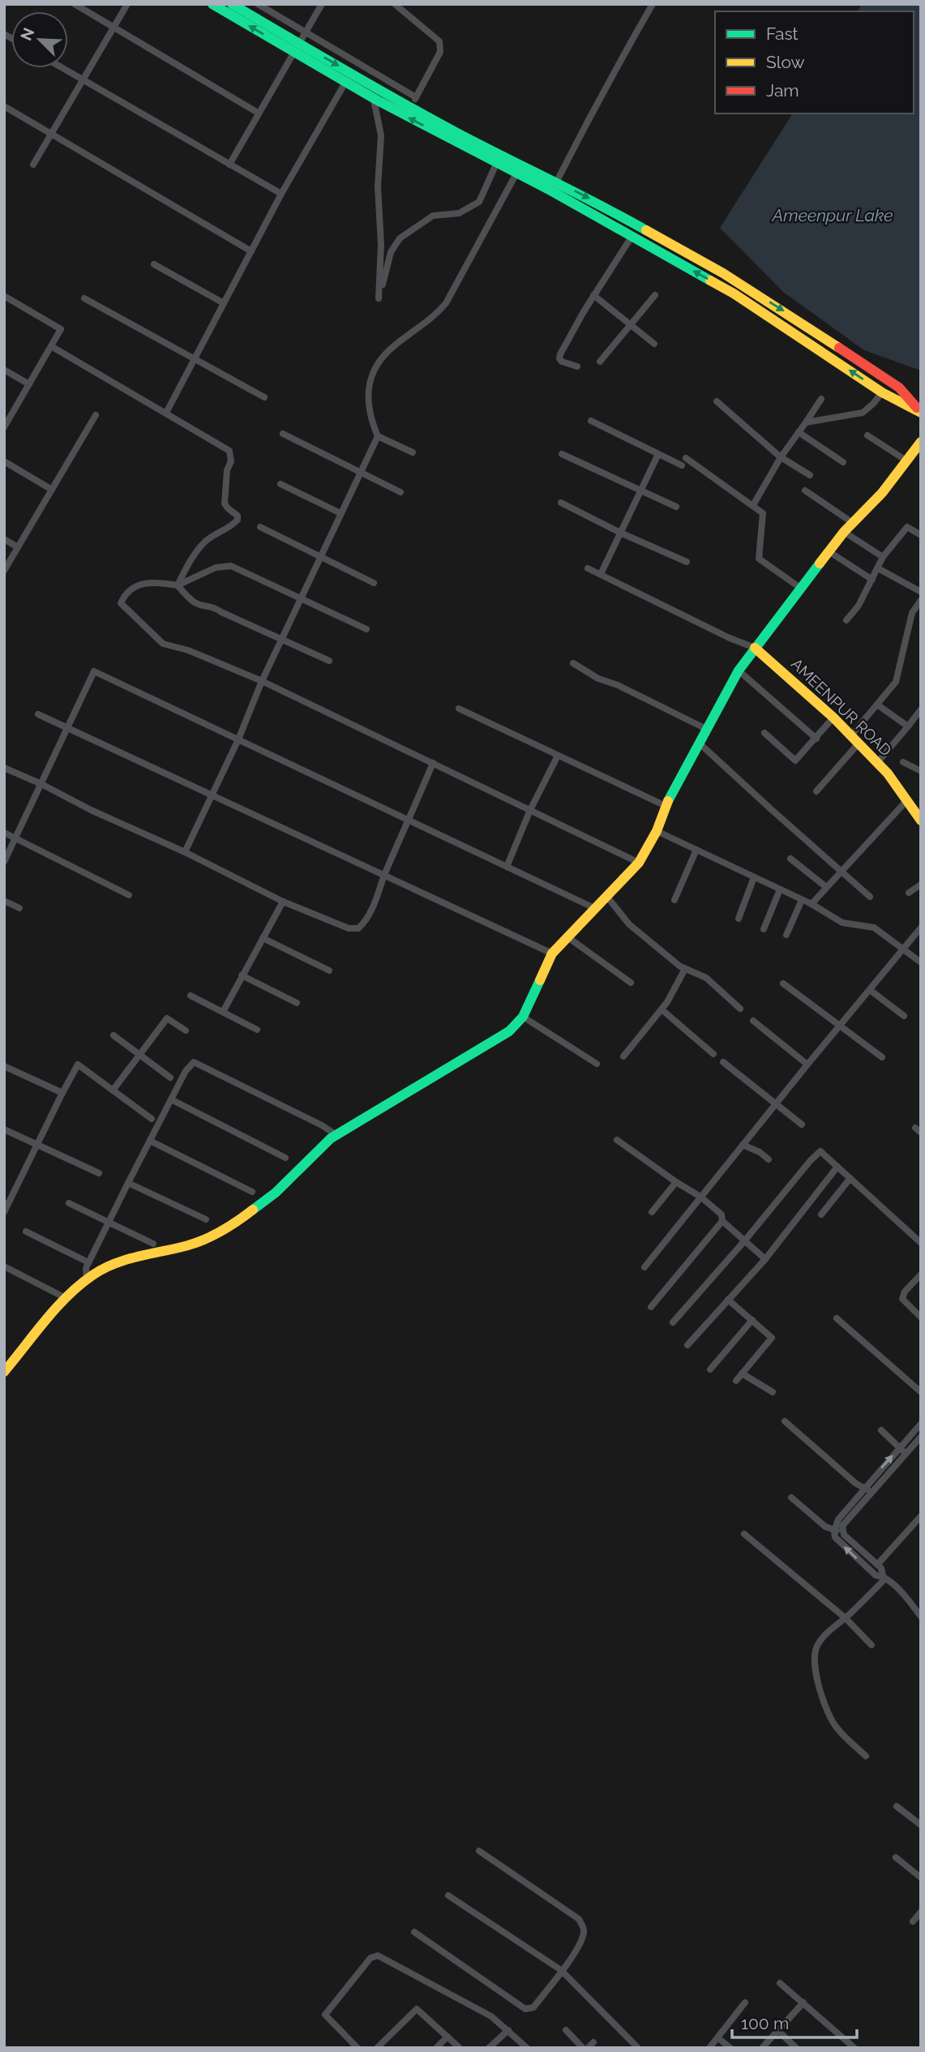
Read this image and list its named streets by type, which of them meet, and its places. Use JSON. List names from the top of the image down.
{
  "streets": {
    "street": ["AMEENPUR ROAD"]
  },
  "water": ["Ameenpur Lake"],
  "legend": ["Fast", "Slow", "Jam"],
  "scale_bar": "100 m",
  "north": "top left"
}
